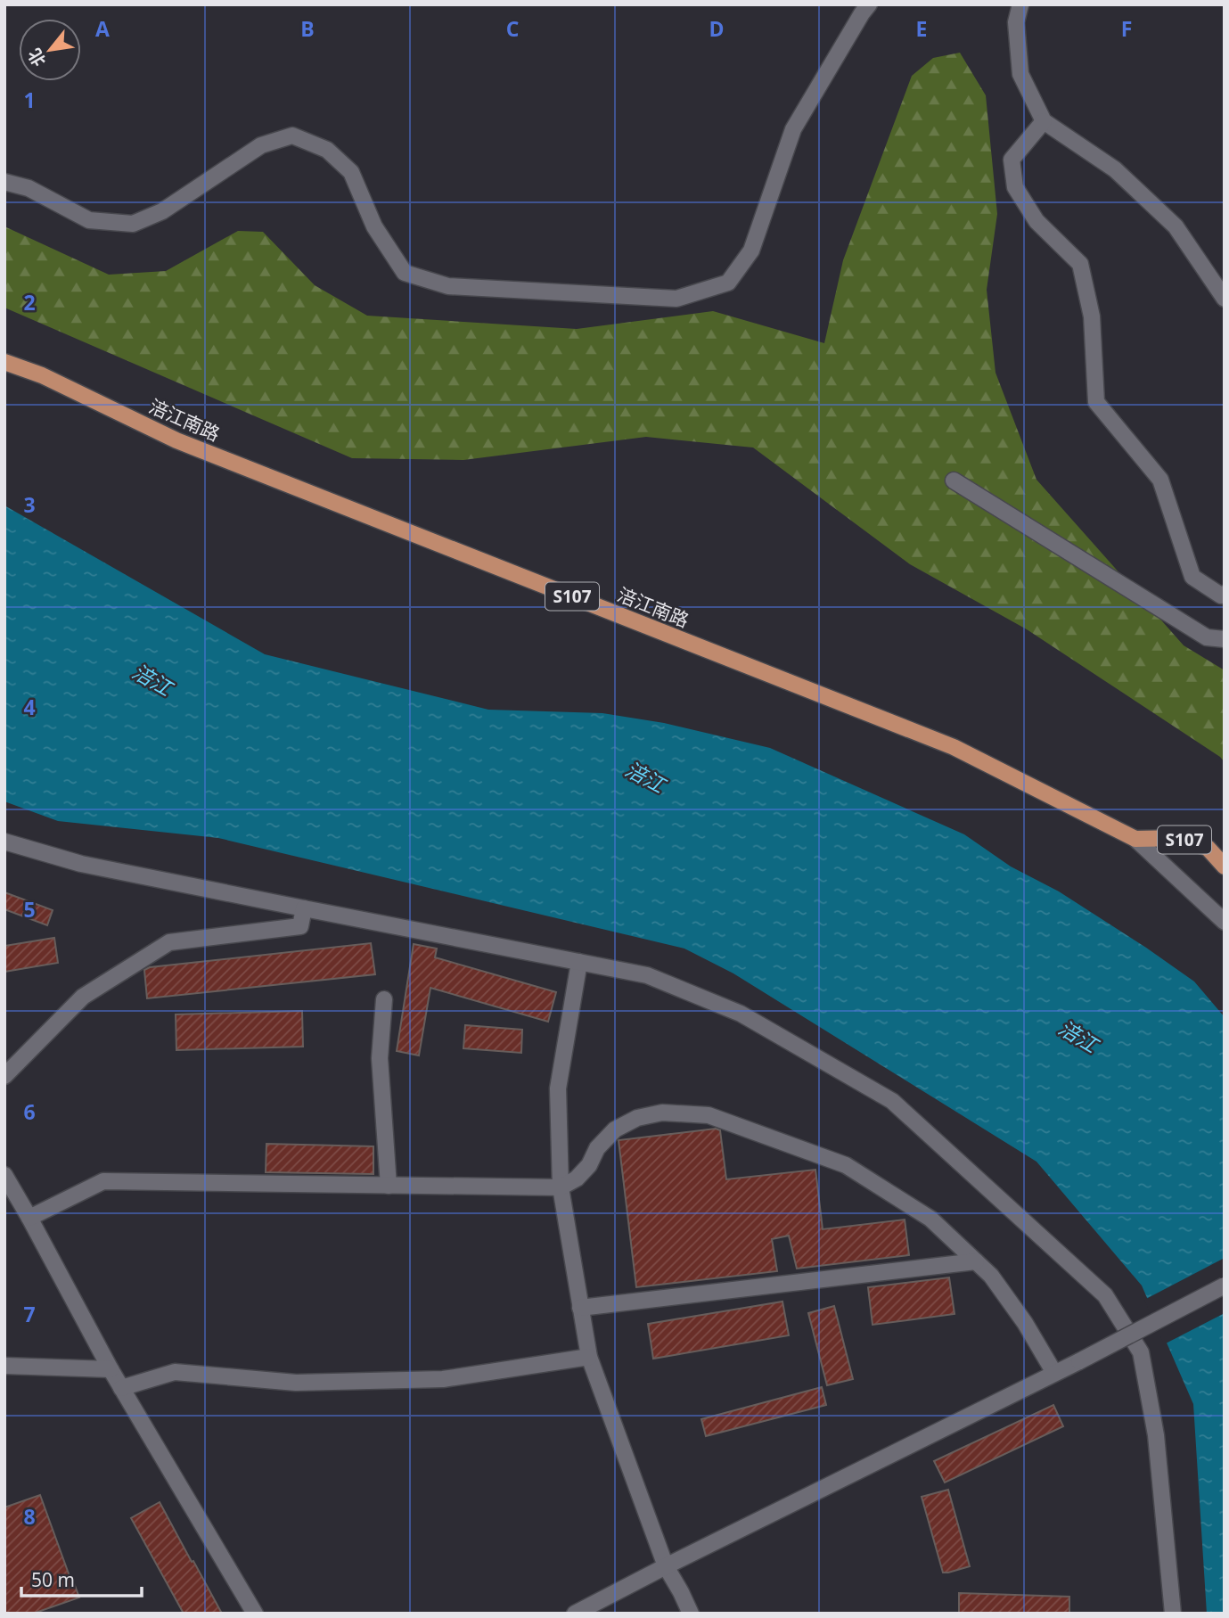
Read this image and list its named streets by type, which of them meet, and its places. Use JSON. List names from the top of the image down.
{
  "streets": {
    "main road": ["涪江南路", "S107"]
  },
  "crossings": [
    ["涪江南路", "S107"]
  ],
  "water": ["涪江"],
  "scale_bar": "50 m",
  "north": "bottom left",
  "grid": {
    "columns": [
      "A",
      "B",
      "C",
      "D",
      "E",
      "F"
    ],
    "rows": [
      "1",
      "2",
      "3",
      "4",
      "5",
      "6",
      "7",
      "8"
    ]
  }
}
